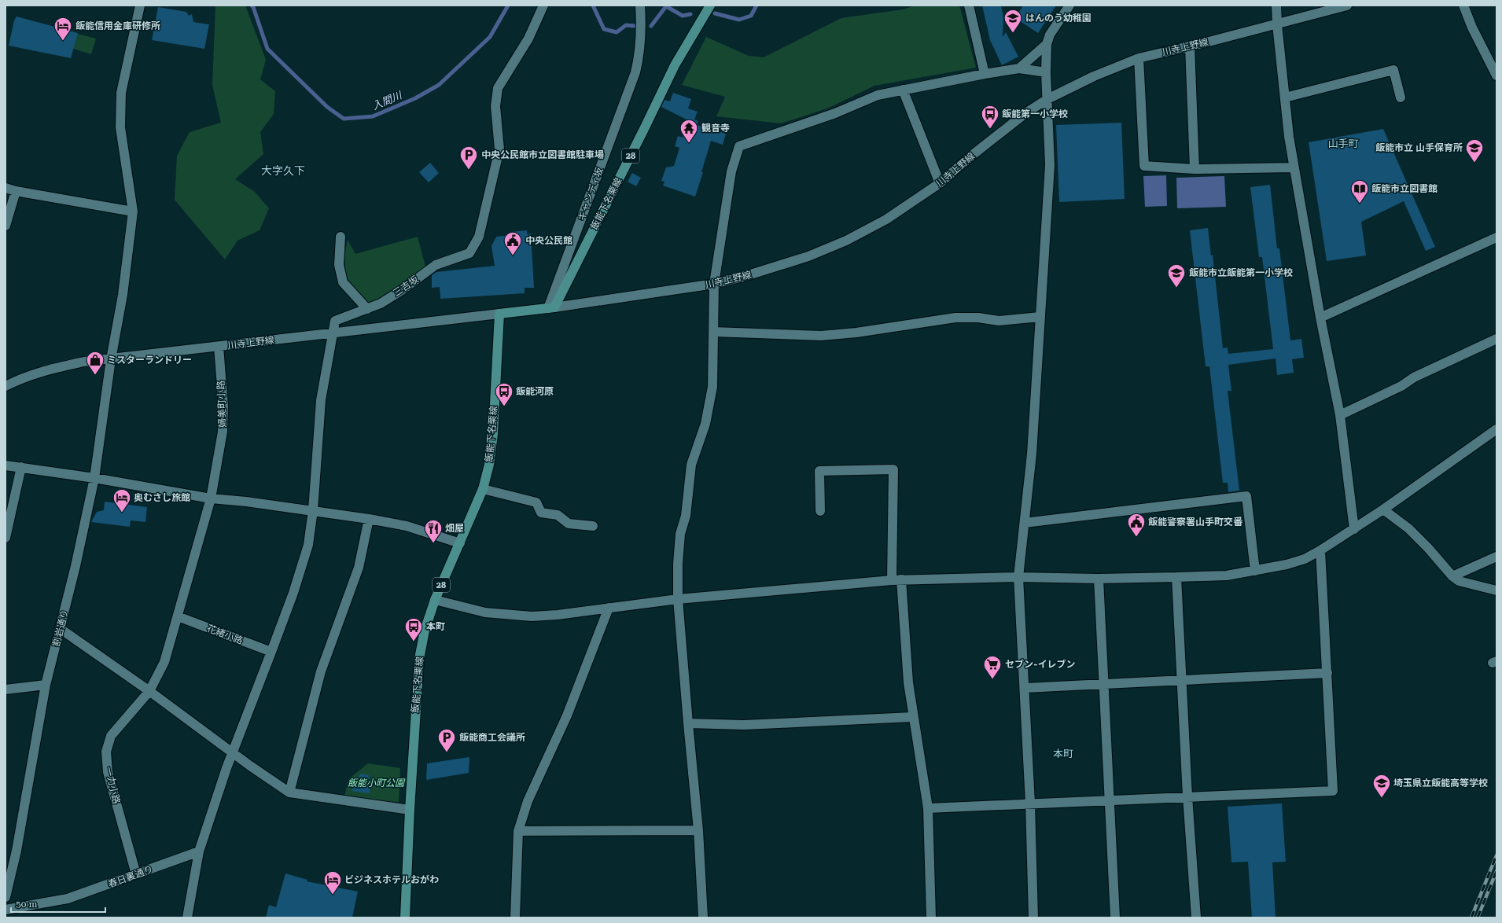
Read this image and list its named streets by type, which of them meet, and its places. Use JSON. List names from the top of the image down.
{
  "streets": {
    "main road": ["28", "飯能下名栗線"],
    "street": [
      "川寺上野線",
      "キャンディ坂",
      "三吉坂",
      "婦美町小路",
      "割岩通り",
      "花緒小路",
      "一力小路",
      "春日裏通り"
    ]
  },
  "crossings": [
    ["川寺上野線", "キャンディ坂"],
    ["川寺上野線", "飯能下名栗線"],
    ["川寺上野線", "三吉坂"],
    ["川寺上野線", "婦美町小路"],
    ["川寺上野線", "割岩通り"],
    ["キャンディ坂", "飯能下名栗線"],
    ["婦美町小路", "花緒小路"],
    ["婦美町小路", "一力小路"],
    ["花緒小路", "一力小路"],
    ["一力小路", "春日裏通り"]
  ],
  "districts": ["山手町", "大字久下", "本町"],
  "water": ["入間川"],
  "parks": ["飯能小町公園"],
  "places": {
    "school or university": [
      "はんのう幼稚園",
      "飯能市立 山手保育所",
      "飯能市立飯能第一小学校",
      "埼玉県立飯能高等学校"
    ],
    "hotel": ["飯能信用金庫研修所", "奥むさし旅館", "ビジネスホテルおがわ"],
    "bus stop": ["飯能第一小学校", "飯能河原", "本町"],
    "temple": ["観音寺"],
    "parking": ["中央公民館市立図書館駐車場", "飯能商工会議所"],
    "library": ["飯能市立図書館"],
    "public building": ["中央公民館", "飯能警察署山手町交番"],
    "shop": ["ミスターランドリー"],
    "restaurant": ["畑屋"],
    "supermarket": ["セブン-イレブン"]
  },
  "scale_bar": "50 m"
}
